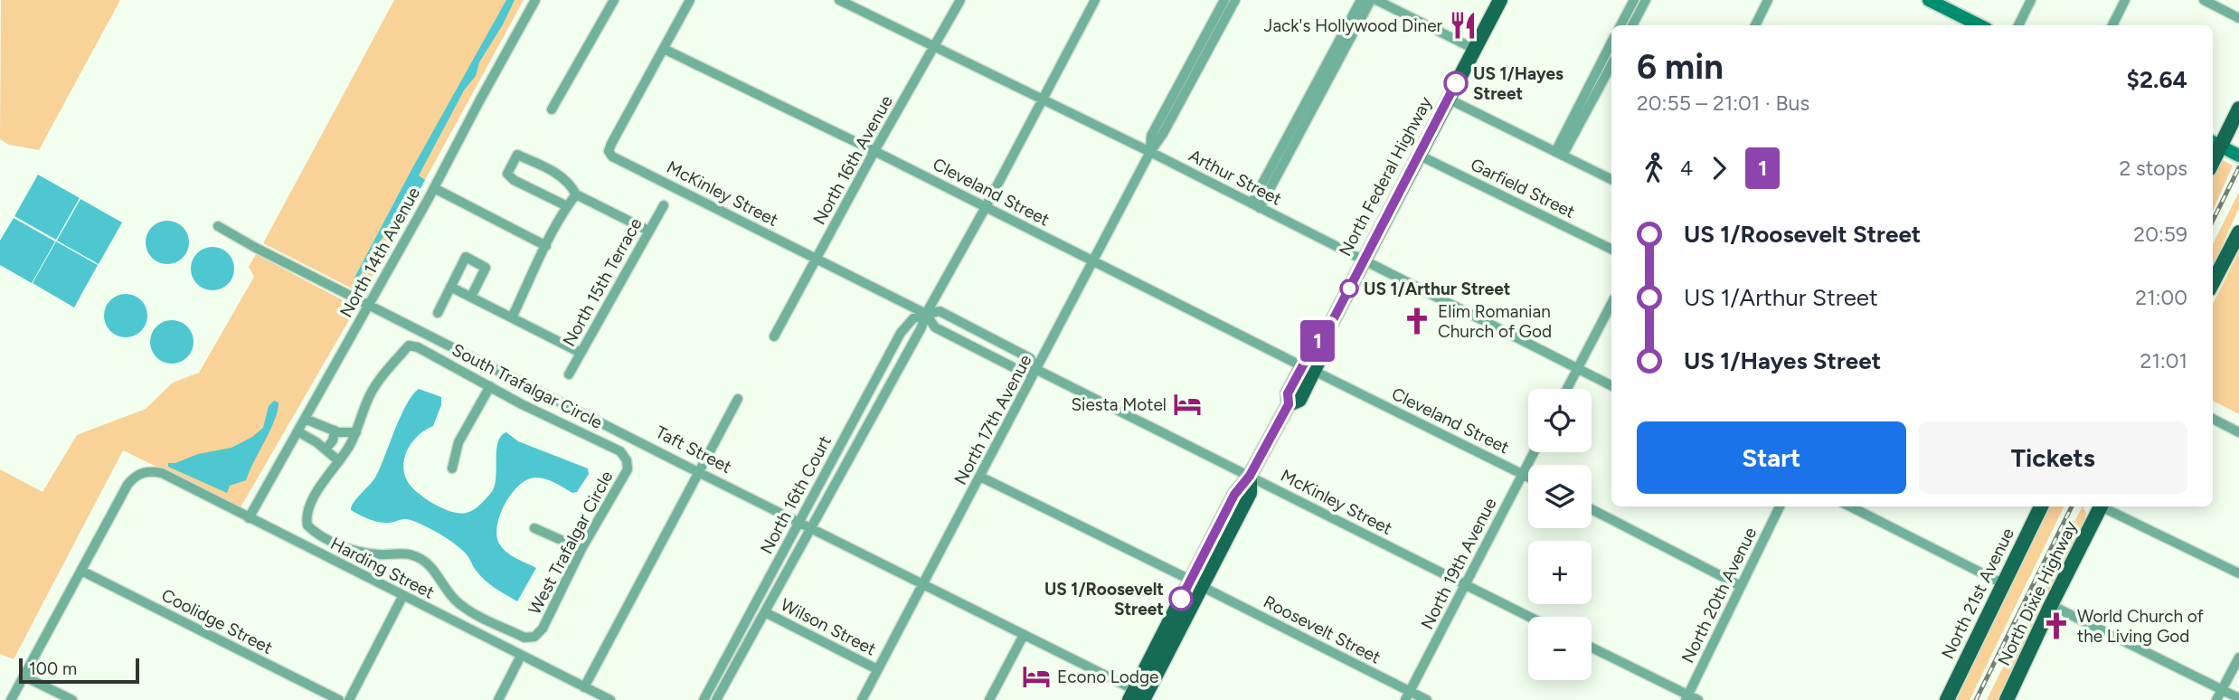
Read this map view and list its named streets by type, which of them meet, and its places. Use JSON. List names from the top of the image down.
{
  "streets": {
    "main road": ["North Federal Highway", "North 21st Avenue", "North Dixie Highway"],
    "street": [
      "North 16th Avenue",
      "Arthur Street",
      "Garfield Street",
      "Cleveland Street",
      "McKinley Street",
      "North 14th Avenue",
      "North 15th Terrace",
      "South Trafalgar Circle",
      "North 17th Avenue",
      "Taft Street",
      "North 16th Court",
      "West Trafalgar Circle",
      "North 19th Avenue",
      "Harding Street",
      "North 20th Avenue",
      "Coolidge Street",
      "Wilson Street",
      "Roosevelt Street"
    ]
  },
  "crossings": [
    ["North 16th Avenue", "Arthur Street"],
    ["North 16th Avenue", "Cleveland Street"],
    ["North 16th Avenue", "McKinley Street"],
    ["North Federal Highway", "Arthur Street"],
    ["North Federal Highway", "Garfield Street"],
    ["North Federal Highway", "Cleveland Street"],
    ["North Federal Highway", "McKinley Street"],
    ["North Federal Highway", "Taft Street"],
    ["North Federal Highway", "Roosevelt Street"],
    ["Arthur Street", "North 17th Avenue"],
    ["Arthur Street", "North 16th Court"],
    ["Cleveland Street", "McKinley Street"],
    ["Cleveland Street", "North 17th Avenue"],
    ["Cleveland Street", "North 16th Court"],
    ["Cleveland Street", "North 19th Avenue"],
    ["McKinley Street", "North 17th Avenue"],
    ["McKinley Street", "North 16th Court"],
    ["McKinley Street", "North 19th Avenue"],
    ["North 14th Avenue", "Taft Street"],
    ["North 14th Avenue", "Harding Street"],
    ["South Trafalgar Circle", "West Trafalgar Circle"],
    ["North 17th Avenue", "Taft Street"],
    ["North 17th Avenue", "Wilson Street"],
    ["North 17th Avenue", "Roosevelt Street"],
    ["Taft Street", "North 16th Court"],
    ["North 16th Court", "Wilson Street"],
    ["North 19th Avenue", "Roosevelt Street"],
    ["Harding Street", "Coolidge Street"]
  ],
  "places": {
    "restaurant": ["Jack's Hollywood Diner"],
    "other": ["US 1/Hayes Street", "US 1/Arthur Street", "US 1/Roosevelt Street"],
    "church": ["Elim Romanian Church of God", "World Church of the Living God"],
    "hotel": ["Siesta Motel", "Econo Lodge"]
  },
  "lines": ["bus line 1"],
  "scale_bar": "100 m",
  "page": {
    "on_map": "1",
    "heading": ["6 min", "20:55 – 21:01 · Bus", "$2.64"],
    "legs": ["4", "1", "2 stops"],
    "list": [
      {
        "name": "US 1/Roosevelt Street",
        "value": "20:59"
      },
      {
        "name": "US 1/Arthur Street",
        "value": "21:00"
      },
      {
        "name": "US 1/Hayes Street",
        "value": "21:01"
      }
    ],
    "map_buttons": ["+", "−"],
    "buttons": ["Start", "Tickets"],
    "scale": "100 m"
  }
}
